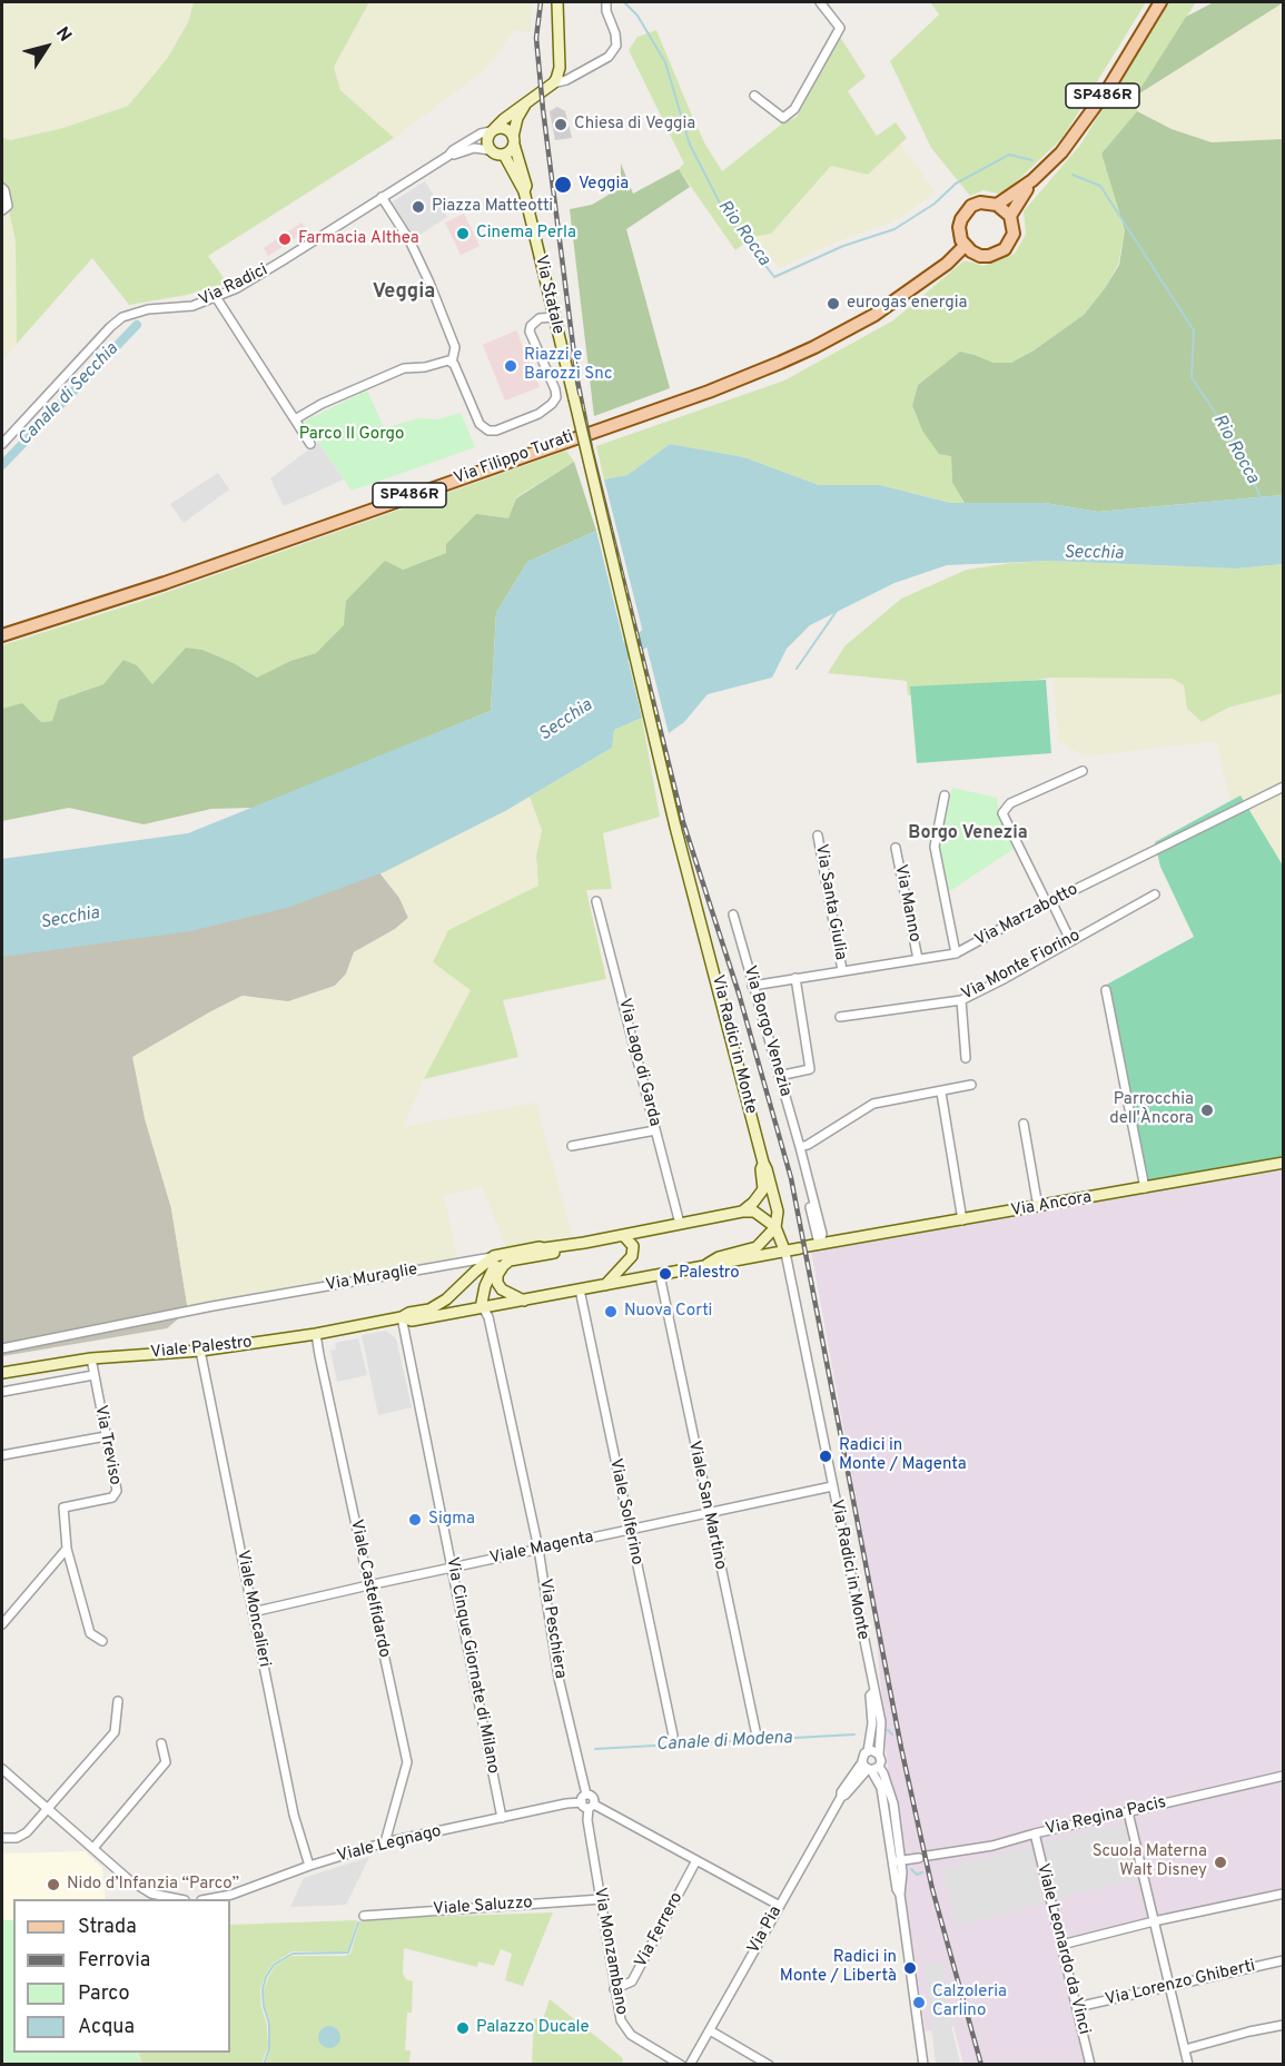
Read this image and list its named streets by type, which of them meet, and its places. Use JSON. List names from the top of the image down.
{
  "streets": {
    "main road": [
      "SP486R",
      "Via Statale",
      "Via Filippo Turati",
      "Via Radici in Monte",
      "Via Ancora",
      "Via Muraglie",
      "Viale Palestro"
    ],
    "street": [
      "Via Radici",
      "Via Santa Giulia",
      "Via Manno",
      "Via Marzabotto",
      "Via Monte Fiorino",
      "Via Borgo Venezia",
      "Via Lago di Garda",
      "Via Treviso",
      "Viale San Martino",
      "Viale Solferino",
      "Viale Magenta",
      "Viale Castelfidardo",
      "Viale Moncalieri",
      "Via Peschiera",
      "Via Cinque Giornate di Milano",
      "Via Regina Pacis",
      "Viale Legnago",
      "Viale Saluzzo",
      "Via Ferrero",
      "Via Pia",
      "Viale Leonardo da Vinci",
      "Via Monzambano",
      "Via Lorenzo Ghiberti"
    ]
  },
  "crossings": [
    ["SP486R", "Via Filippo Turati"],
    ["Via Radici", "Via Statale"],
    ["Via Statale", "Via Radici in Monte"],
    ["Via Santa Giulia", "Via Marzabotto"],
    ["Via Manno", "Via Marzabotto"],
    ["Via Marzabotto", "Via Borgo Venezia"],
    ["Via Borgo Venezia", "Via Ancora"],
    ["Via Radici in Monte", "Via Ancora"],
    ["Via Radici in Monte", "Viale Palestro"],
    ["Via Radici in Monte", "Viale Magenta"],
    ["Via Radici in Monte", "Via Regina Pacis"],
    ["Via Radici in Monte", "Via Pia"],
    ["Via Lago di Garda", "Via Muraglie"],
    ["Via Ancora", "Viale Palestro"],
    ["Via Muraglie", "Viale Palestro"],
    ["Viale Palestro", "Via Treviso"],
    ["Viale Palestro", "Viale San Martino"],
    ["Viale Palestro", "Viale Solferino"],
    ["Viale Palestro", "Viale Castelfidardo"],
    ["Viale Palestro", "Viale Moncalieri"],
    ["Viale Palestro", "Via Peschiera"],
    ["Viale Palestro", "Via Cinque Giornate di Milano"],
    ["Viale San Martino", "Viale Magenta"],
    ["Viale Solferino", "Viale Magenta"],
    ["Viale Magenta", "Viale Castelfidardo"],
    ["Viale Magenta", "Viale Moncalieri"],
    ["Viale Magenta", "Via Peschiera"],
    ["Viale Magenta", "Via Cinque Giornate di Milano"],
    ["Viale Castelfidardo", "Viale Legnago"],
    ["Viale Moncalieri", "Viale Legnago"],
    ["Via Peschiera", "Viale Legnago"],
    ["Via Peschiera", "Via Monzambano"],
    ["Via Cinque Giornate di Milano", "Viale Legnago"],
    ["Via Regina Pacis", "Viale Leonardo da Vinci"],
    ["Viale Legnago", "Via Monzambano"],
    ["Viale Saluzzo", "Via Monzambano"],
    ["Via Ferrero", "Via Monzambano"],
    ["Viale Leonardo da Vinci", "Via Lorenzo Ghiberti"]
  ],
  "districts": ["Veggia", "Borgo Venezia"],
  "water": [
    "Rio Rocca",
    "Canale di Secchia",
    "Secchia",
    "Canale di Modena"
  ],
  "parks": ["Parco Il Gorgo"],
  "places": [
    "Chiesa di Veggia",
    "Veggia",
    "Piazza Matteotti",
    "Cinema Perla",
    "Farmacia Althea",
    "eurogas energia",
    "Riazzi e Barozzi Snc",
    "Parrocchia dell'Àncora",
    "Palestro",
    "Nuova Corti",
    "Radici in Monte / Magenta",
    "Sigma",
    "Scuola Materna Walt Disney",
    "Nido d’Infanzia “Parco”",
    "Radici in Monte / Libertà",
    "Calzoleria Carlino",
    "Palazzo Ducale"
  ],
  "legend": [
    "Strada",
    "Ferrovia",
    "Parco",
    "Acqua"
  ],
  "north": "top right"
}
